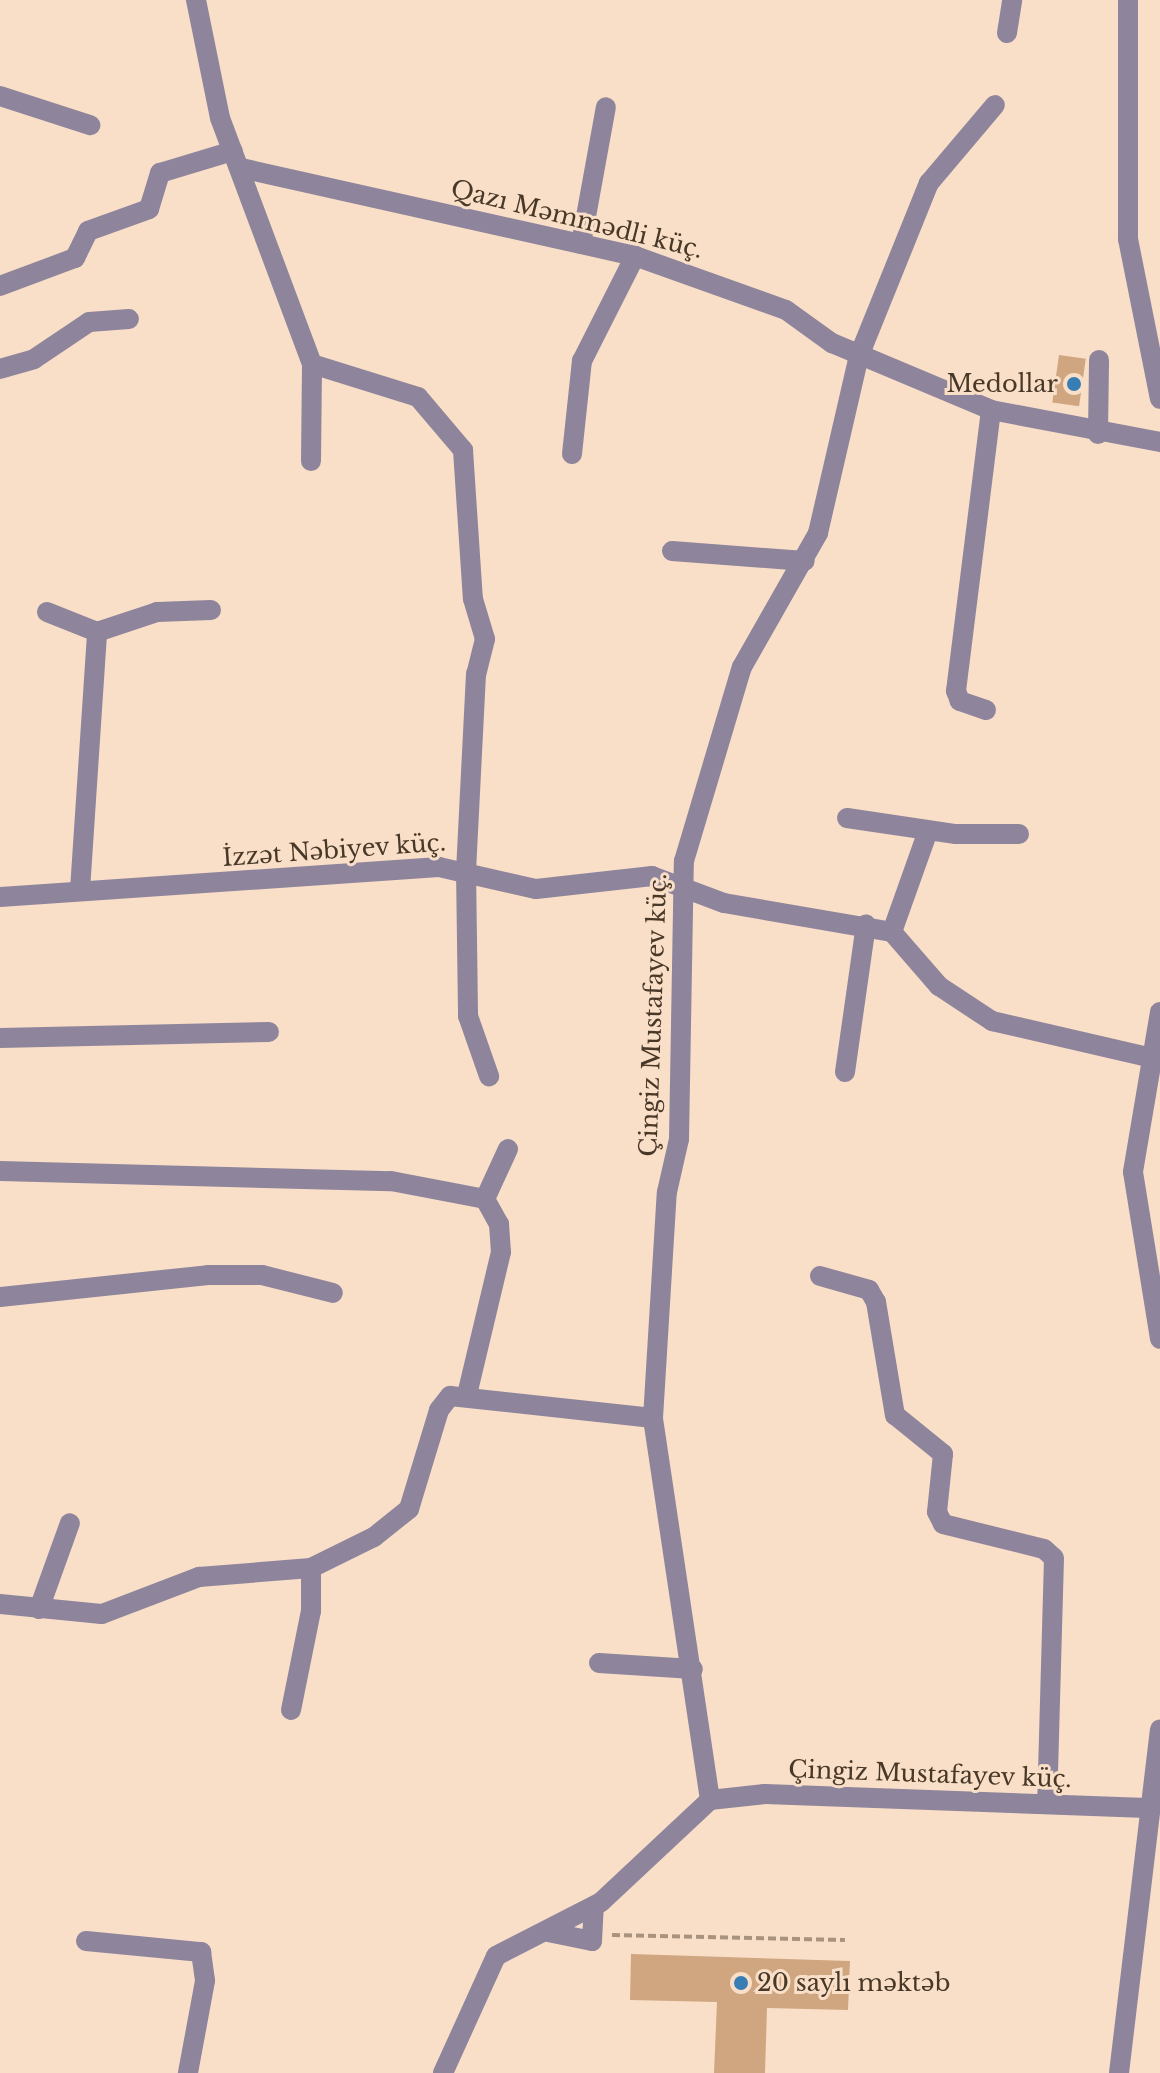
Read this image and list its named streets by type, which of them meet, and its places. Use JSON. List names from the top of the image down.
{
  "streets": {
    "street": ["Qazı Məmmədli küç.", "İzzət Nəbiyev küç.", "Çingiz Mustafayev küç."]
  },
  "crossings": [
    ["Qazı Məmmədli küç.", "Çingiz Mustafayev küç."],
    ["İzzət Nəbiyev küç.", "Çingiz Mustafayev küç."]
  ],
  "places": ["Medollar", "20 saylı məktəb"]
}
